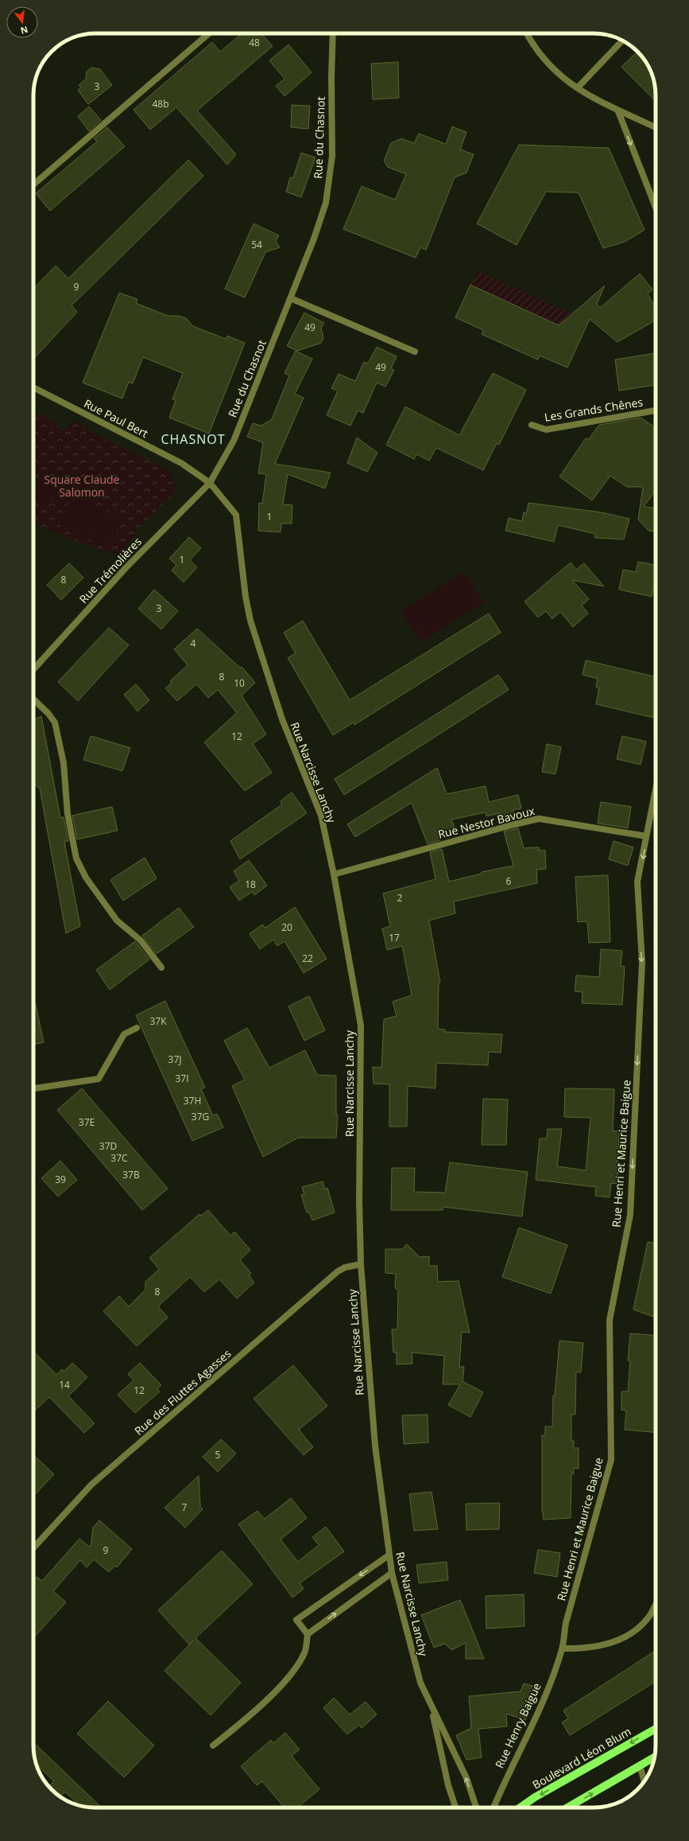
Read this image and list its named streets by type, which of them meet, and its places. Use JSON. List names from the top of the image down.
{
  "streets": {
    "main road": ["Boulevard Léon Blum"],
    "street": [
      "Rue du Chasnot",
      "Les Grands Chênes",
      "Rue Paul Bert",
      "Rue Trémolières",
      "Rue Narcisse Lanchy",
      "Rue Nestor Bavoux",
      "Rue Henri et Maurice Baigue",
      "Rue des Fluttes Agasses",
      "Rue Henry Baigue"
    ]
  },
  "crossings": [
    ["Rue du Chasnot", "Rue Paul Bert"],
    ["Rue du Chasnot", "Rue Trémolières"],
    ["Rue du Chasnot", "Rue Narcisse Lanchy"],
    ["Rue Paul Bert", "Rue Trémolières"],
    ["Rue Paul Bert", "Rue Narcisse Lanchy"],
    ["Rue Trémolières", "Rue Narcisse Lanchy"],
    ["Rue Narcisse Lanchy", "Rue Nestor Bavoux"],
    ["Rue Narcisse Lanchy", "Rue des Fluttes Agasses"],
    ["Rue Nestor Bavoux", "Rue Henri et Maurice Baigue"],
    ["Rue Henri et Maurice Baigue", "Rue Henry Baigue"]
  ],
  "one_way": ["Rue Henri et Maurice Baigue"],
  "districts": ["CHASNOT"],
  "parks": ["Square Claude Salomon"],
  "house_numbers": [
    "48",
    "3",
    "48b",
    "54",
    "9",
    "49",
    "49",
    "1",
    "1",
    "8",
    "3",
    "4",
    "8",
    "10",
    "12",
    "6",
    "18",
    "2",
    "20",
    "17",
    "22",
    "37K",
    "37J",
    "37I",
    "37H",
    "37G",
    "37E",
    "37D",
    "37C",
    "37B",
    "39",
    "8",
    "14",
    "12",
    "5",
    "7",
    "9"
  ],
  "north": "bottom"
}
